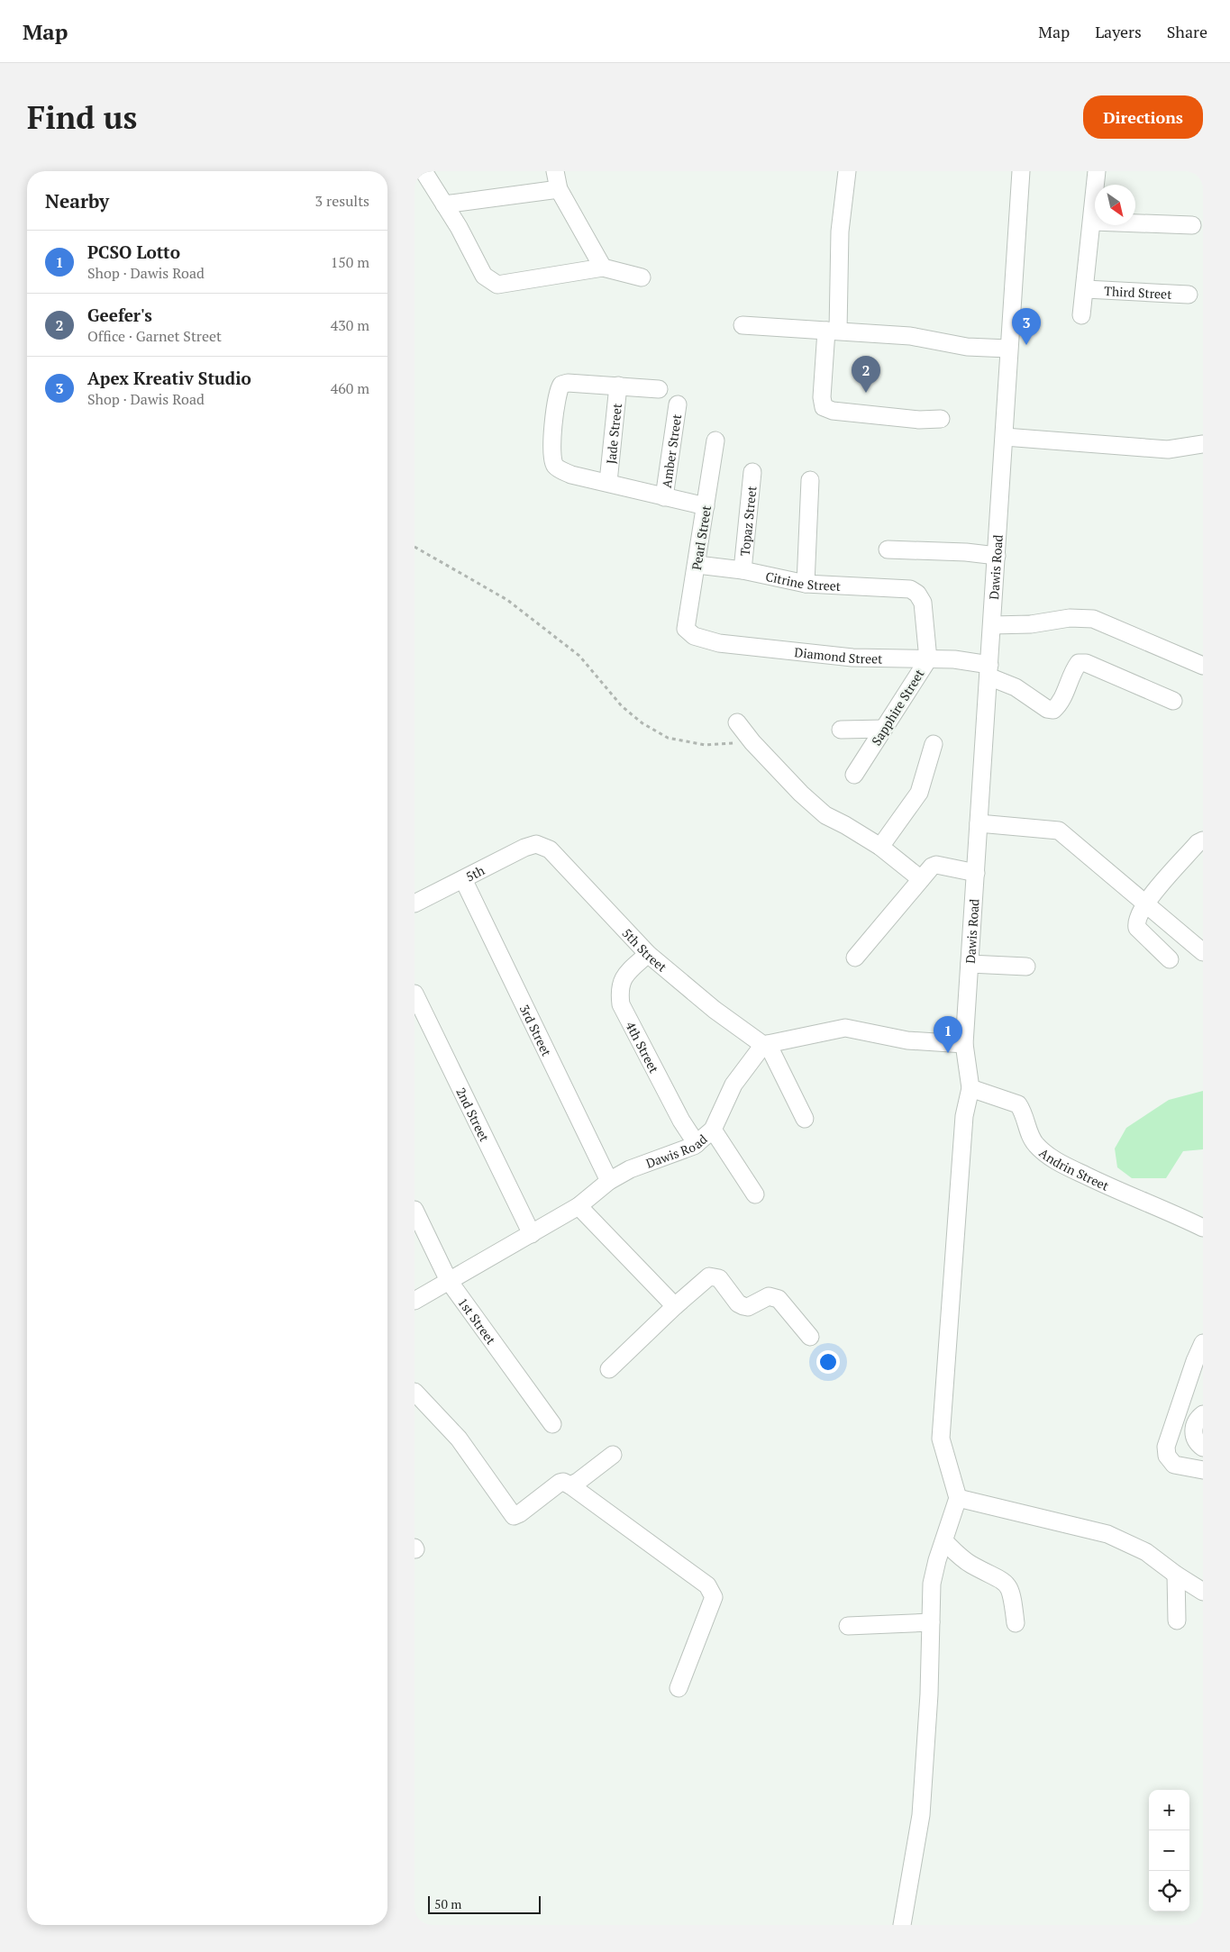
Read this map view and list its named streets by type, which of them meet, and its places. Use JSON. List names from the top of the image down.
{
  "streets": {
    "street": [
      "Third Street",
      "Jade Street",
      "Amber Street",
      "Topaz Street",
      "Pearl Street",
      "Dawis Road",
      "Citrine Street",
      "Diamond Street",
      "Sapphire Street",
      "5th",
      "5th Street",
      "3rd Street",
      "4th Street",
      "2nd Street",
      "Andrin Street",
      "1st Street"
    ]
  },
  "crossings": [
    ["Topaz Street", "Citrine Street"],
    ["Pearl Street", "Citrine Street"],
    ["Pearl Street", "Diamond Street"],
    ["Dawis Road", "Diamond Street"],
    ["Dawis Road", "5th Street"],
    ["Dawis Road", "3rd Street"],
    ["Dawis Road", "4th Street"],
    ["Dawis Road", "2nd Street"],
    ["Dawis Road", "Andrin Street"],
    ["Dawis Road", "1st Street"],
    ["Citrine Street", "Sapphire Street"],
    ["Diamond Street", "Sapphire Street"],
    ["5th", "5th Street"],
    ["5th", "3rd Street"],
    ["5th Street", "4th Street"]
  ],
  "scale_bar": "50 m",
  "north": "bottom right",
  "page": {
    "header": "Map",
    "nav": ["Map", "Layers", "Share"],
    "buttons": "Directions",
    "title": "Find us",
    "heading": ["Nearby", "3 results"],
    "list": [
      {
        "mark": "1",
        "name": "PCSO Lotto",
        "note": "Shop · Dawis Road",
        "value": "150 m"
      },
      {
        "mark": "2",
        "name": "Geefer's",
        "note": "Office · Garnet Street",
        "value": "430 m"
      },
      {
        "mark": "3",
        "name": "Apex Kreativ Studio",
        "note": "Shop · Dawis Road",
        "value": "460 m"
      }
    ],
    "pins": ["3", "2", "1"],
    "map_buttons": ["+", "−"],
    "scale": "50 m"
  }
}
